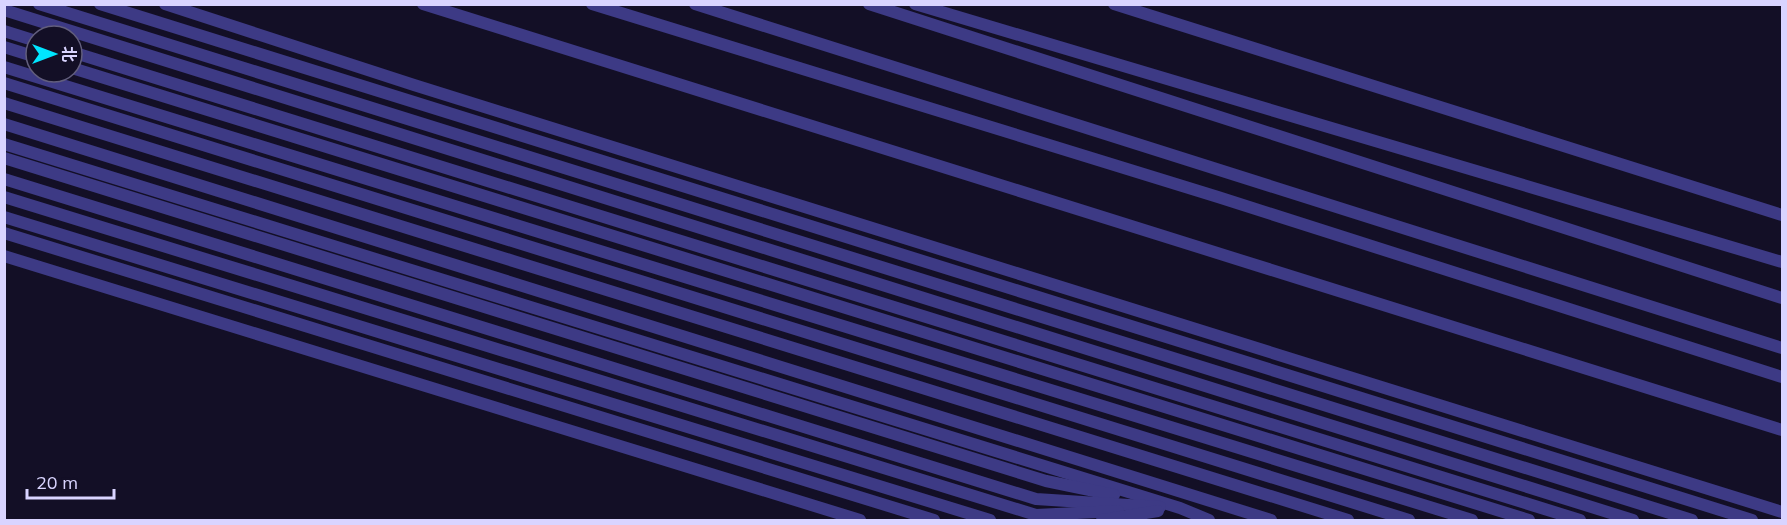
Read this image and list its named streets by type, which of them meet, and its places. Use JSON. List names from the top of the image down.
{
  "scale_bar": "20 m",
  "north": "right"
}
